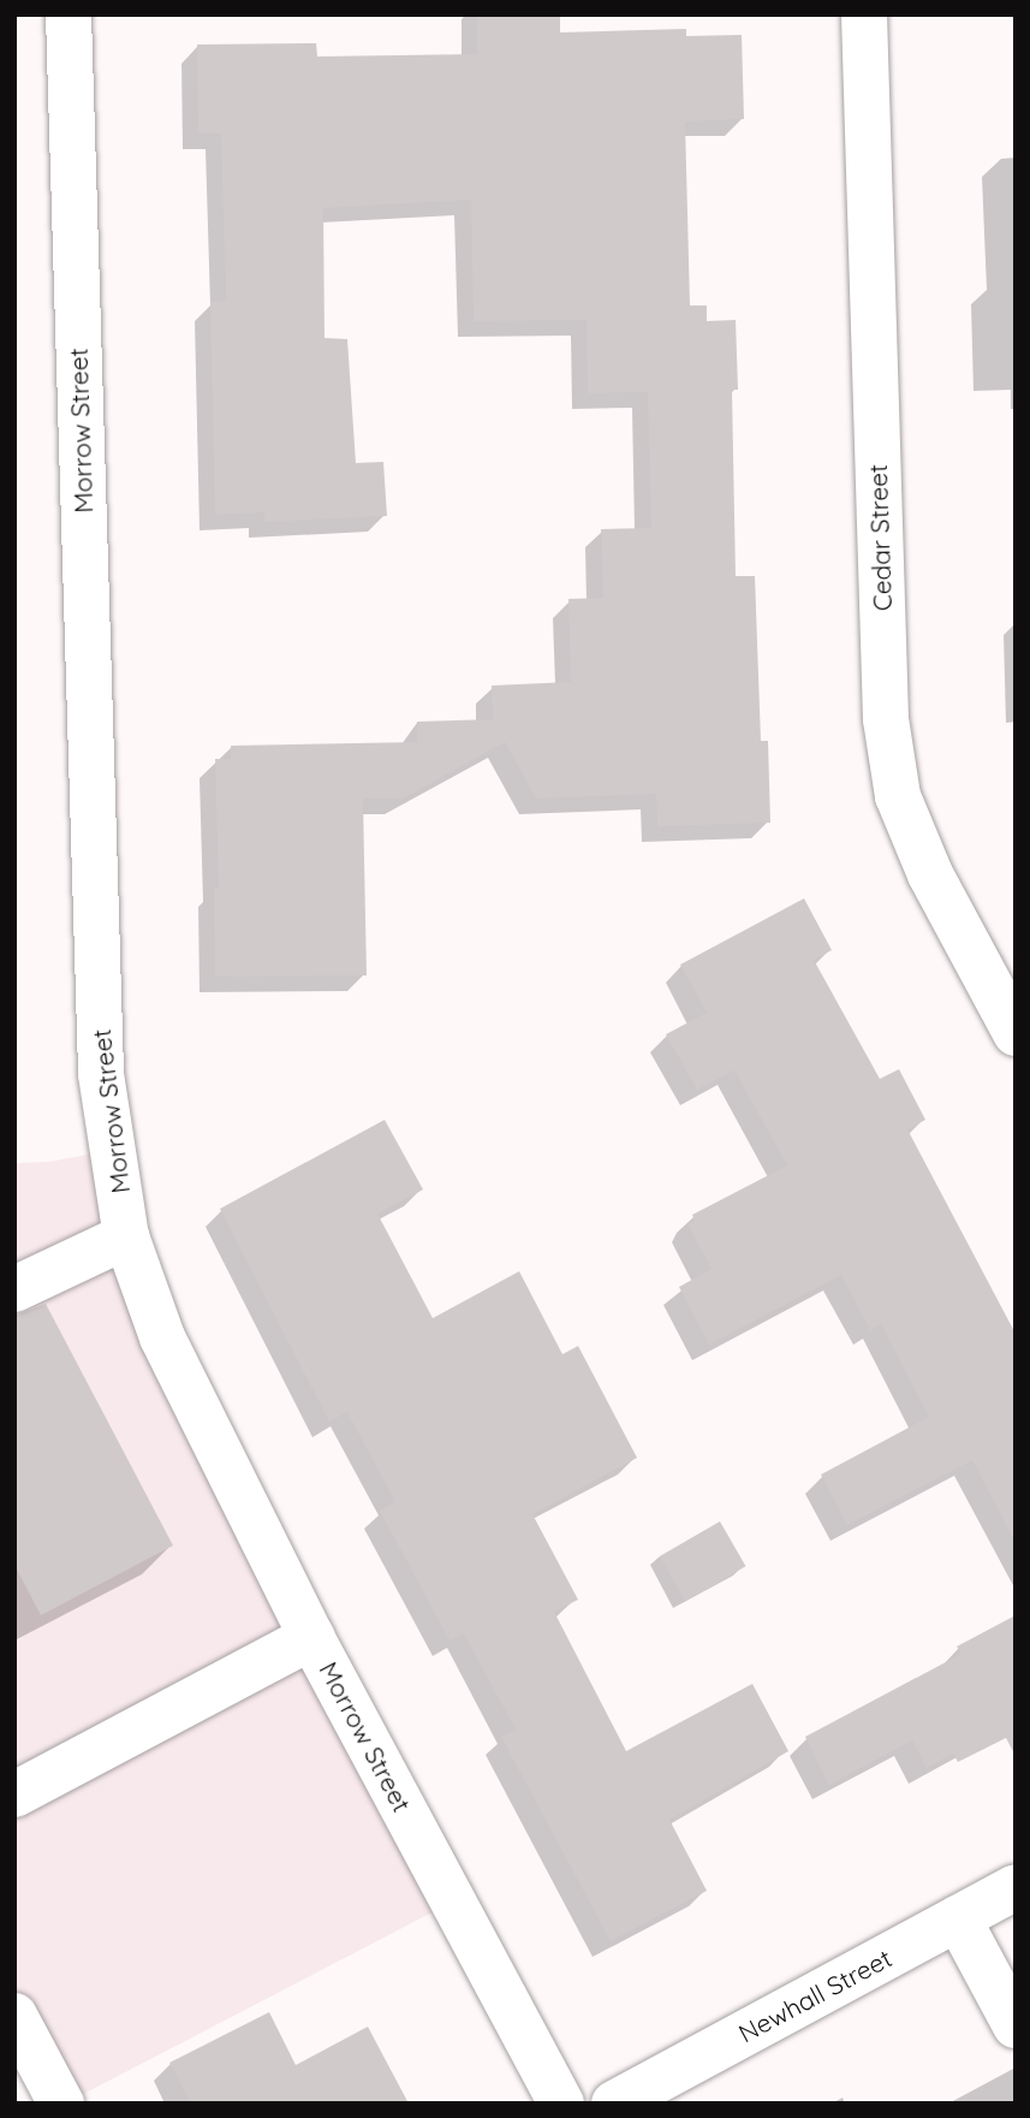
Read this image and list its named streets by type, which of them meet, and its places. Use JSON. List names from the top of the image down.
{
  "streets": {
    "street": ["Morrow Street", "Cedar Street", "Newhall Street"]
  }
}
